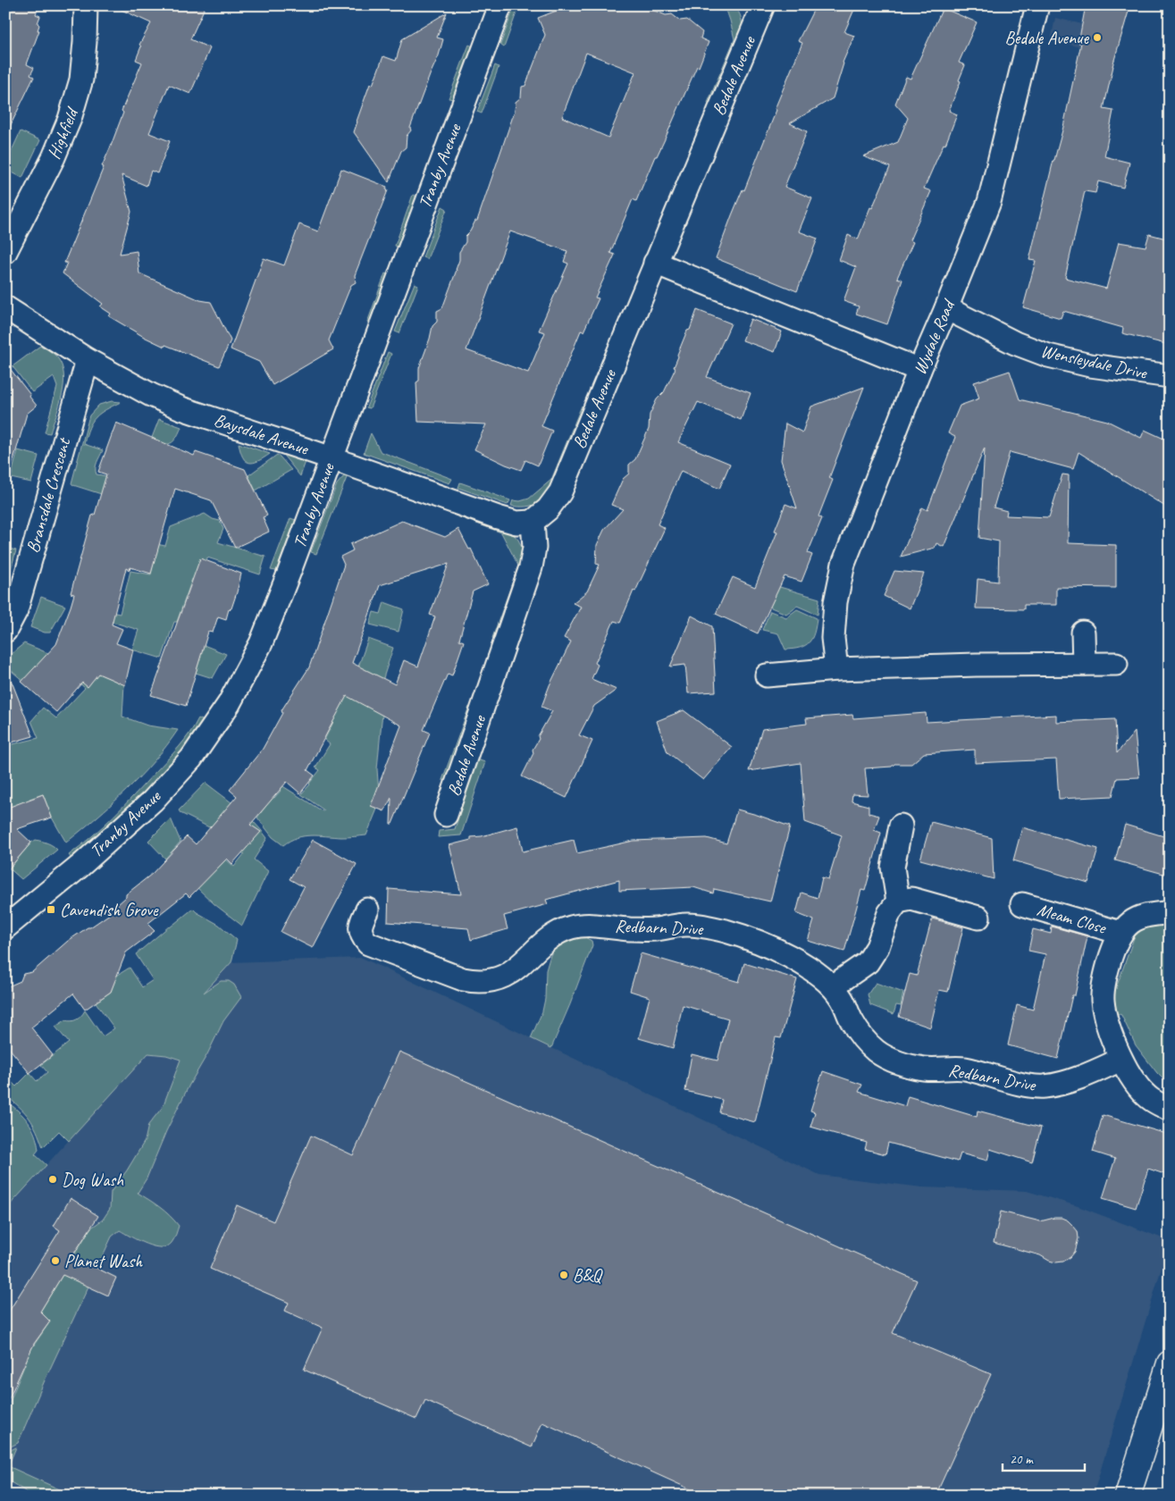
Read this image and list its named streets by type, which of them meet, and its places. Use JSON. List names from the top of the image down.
{
  "streets": {
    "street": [
      "Bedale Avenue",
      "Highfield",
      "Tranby Avenue",
      "Wydale Road",
      "Wensleydale Drive",
      "Baysdale Avenue",
      "Bransdale Crescent",
      "Meam Close",
      "Redbarn Drive"
    ]
  },
  "crossings": [
    ["Bedale Avenue", "Baysdale Avenue"],
    ["Tranby Avenue", "Baysdale Avenue"],
    ["Wydale Road", "Wensleydale Drive"],
    ["Baysdale Avenue", "Bransdale Crescent"],
    ["Meam Close", "Redbarn Drive"]
  ],
  "places": {
    "other": [
      "Bedale Avenue",
      "Dog Wash",
      "Planet Wash",
      "B&Q"
    ],
    "transit": ["Cavendish Grove"]
  },
  "scale_bar": "20 m"
}
